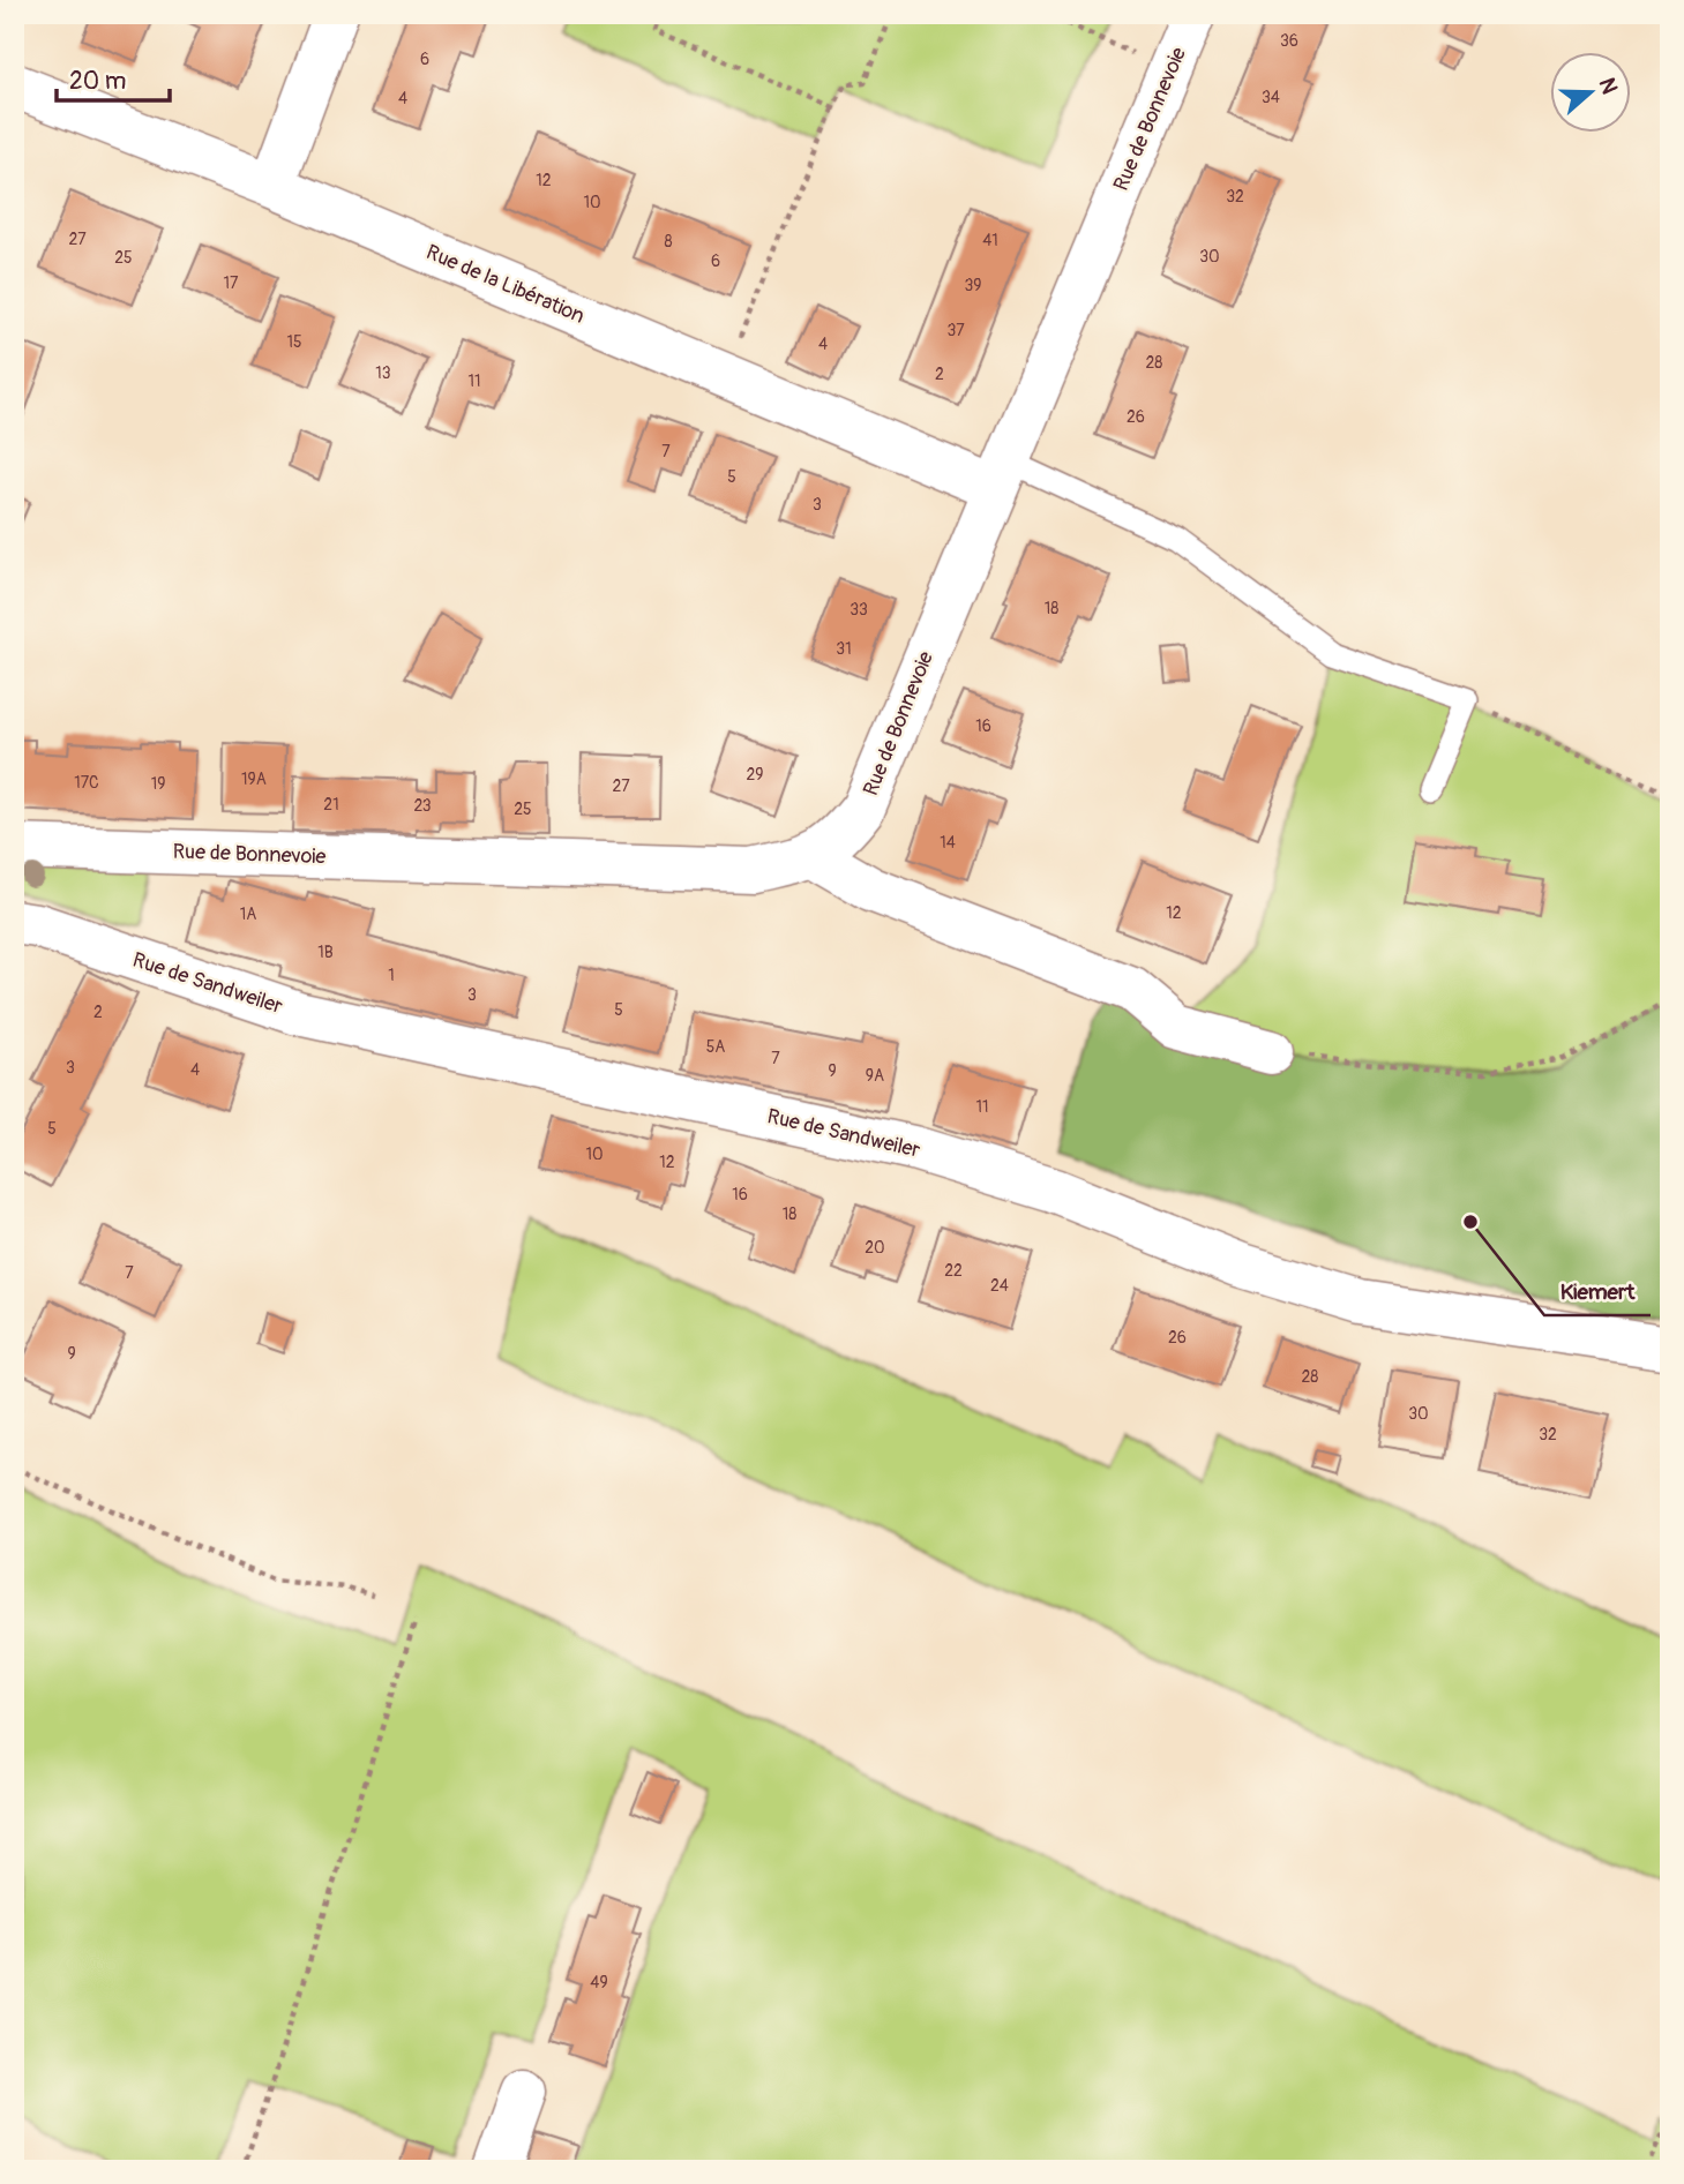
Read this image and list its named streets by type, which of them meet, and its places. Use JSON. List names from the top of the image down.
{
  "streets": {
    "main road": ["Rue de Bonnevoie", "Rue de la Libération", "Rue de Sandweiler"]
  },
  "crossings": [
    ["Rue de Bonnevoie", "Rue de la Libération"]
  ],
  "places": ["Kiemert"],
  "house_numbers": [
    "36",
    "6",
    "34",
    "4",
    "12",
    "32",
    "10",
    "27",
    "41",
    "8",
    "30",
    "25",
    "6",
    "17",
    "39",
    "37",
    "15",
    "4",
    "28",
    "13",
    "2",
    "11",
    "26",
    "7",
    "5",
    "3",
    "18",
    "33",
    "31",
    "16",
    "29",
    "19A",
    "17C",
    "19",
    "27",
    "21",
    "23",
    "25",
    "14",
    "12",
    "1A",
    "1B",
    "1",
    "3",
    "5",
    "2",
    "5A",
    "7",
    "3",
    "4",
    "9",
    "9A",
    "11",
    "5",
    "10",
    "12",
    "16",
    "18",
    "20",
    "22",
    "7",
    "24",
    "26",
    "9",
    "28",
    "30",
    "32",
    "49"
  ],
  "scale_bar": "20 m",
  "north": "right"
}
